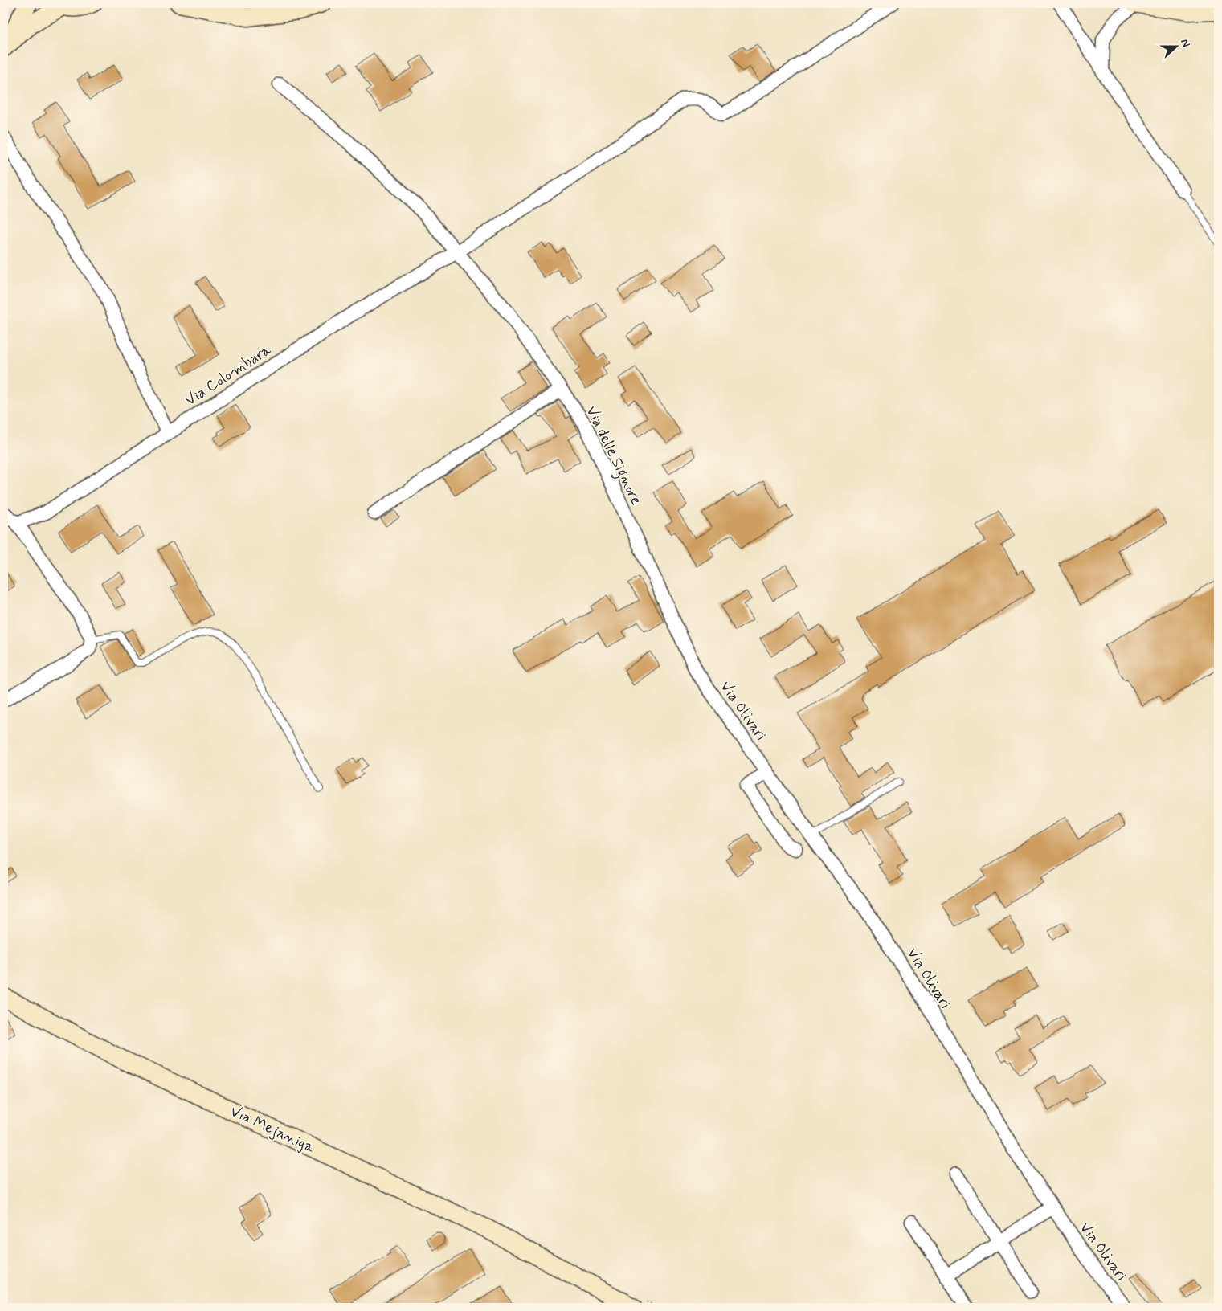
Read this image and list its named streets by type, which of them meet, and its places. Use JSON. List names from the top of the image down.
{
  "streets": {
    "main road": ["Via Mejaniga"],
    "street": ["Via Colombara", "Via delle Signore", "Via Olivari"]
  },
  "crossings": [
    ["Via Colombara", "Via delle Signore"],
    ["Via delle Signore", "Via Olivari"]
  ],
  "north": "right"
}
